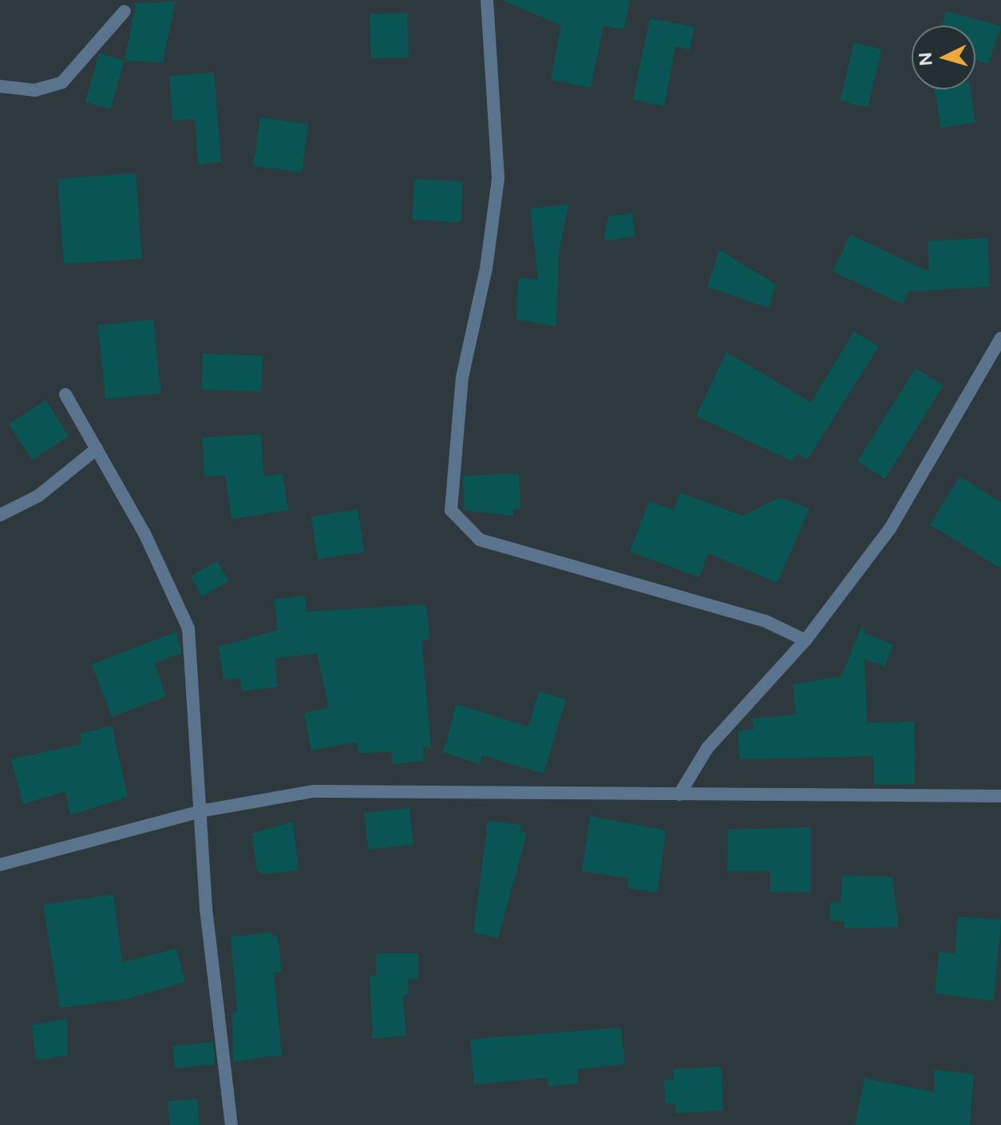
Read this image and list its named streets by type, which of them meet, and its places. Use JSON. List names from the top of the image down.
{
  "north": "left"
}
